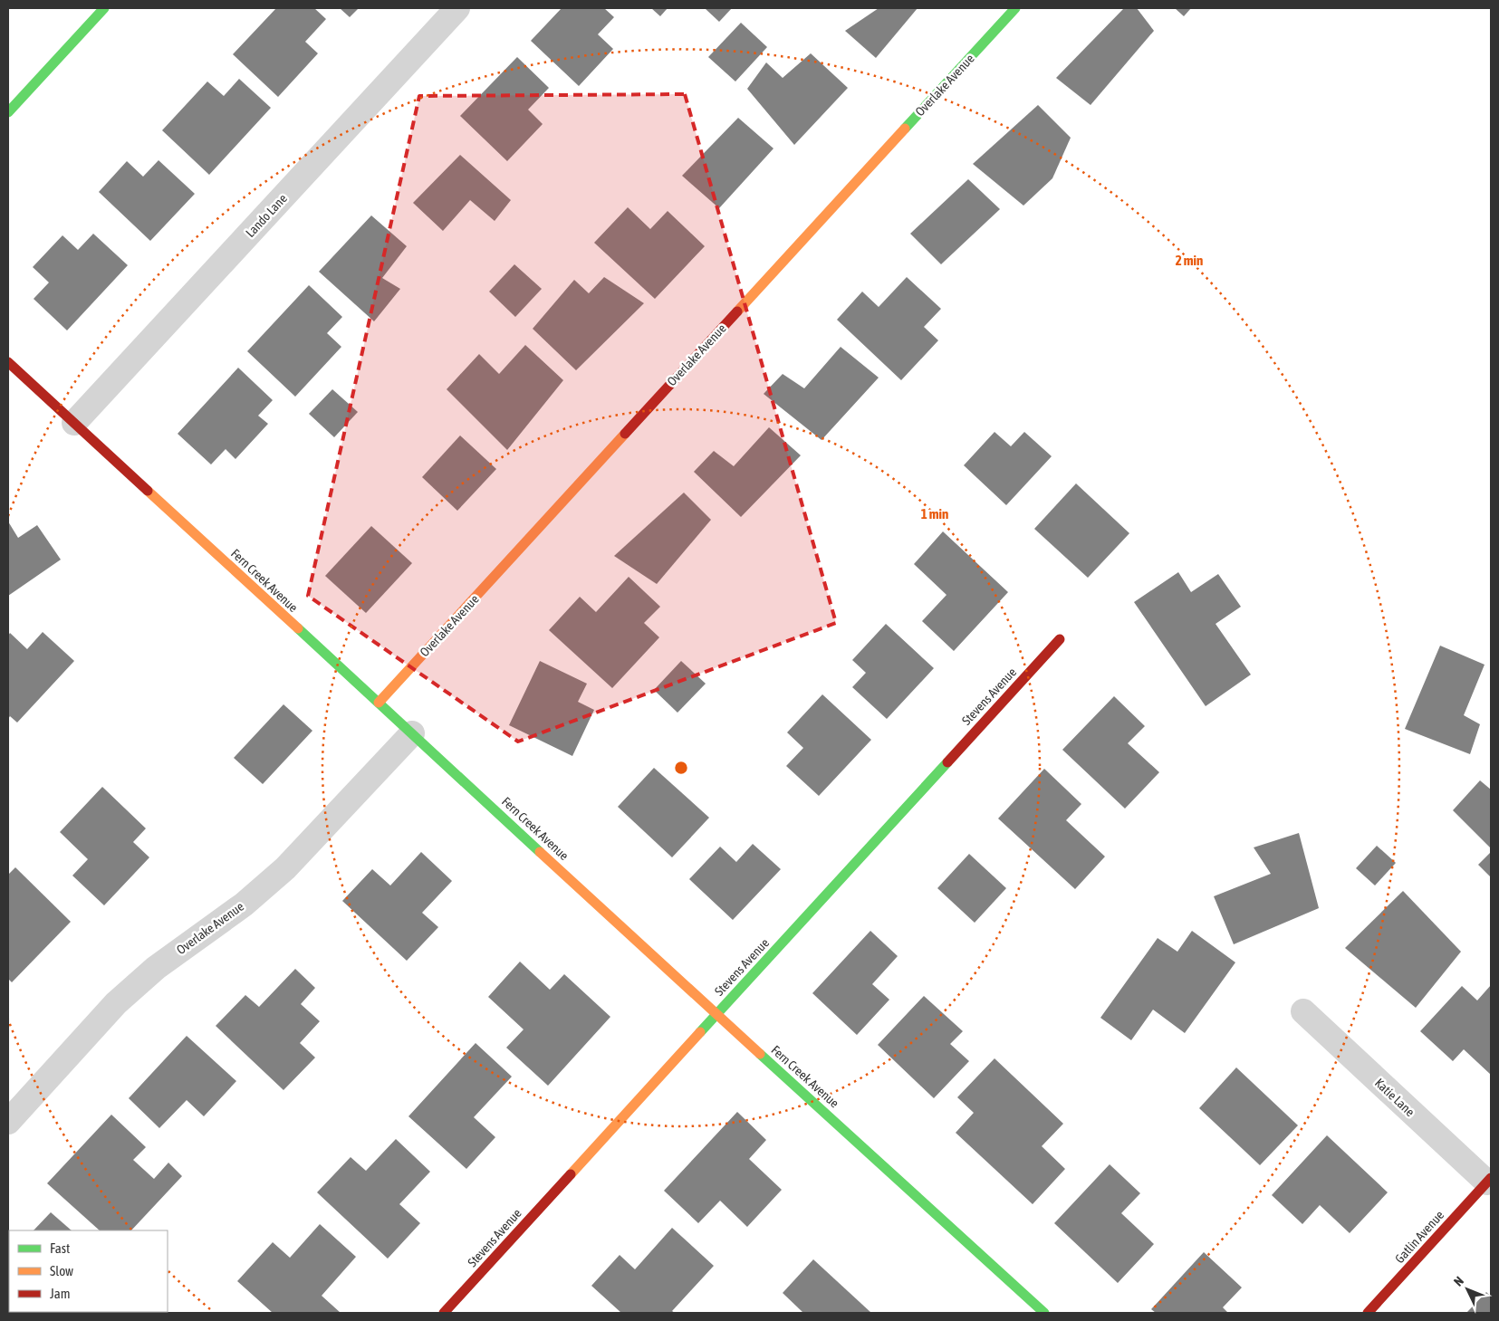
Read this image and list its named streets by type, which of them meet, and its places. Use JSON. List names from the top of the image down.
{
  "streets": {
    "street": [
      "Overlake Avenue",
      "Lando Lane",
      "Fern Creek Avenue",
      "Stevens Avenue",
      "Katie Lane",
      "Gatlin Avenue"
    ]
  },
  "crossings": [
    ["Overlake Avenue", "Fern Creek Avenue"],
    ["Lando Lane", "Fern Creek Avenue"],
    ["Fern Creek Avenue", "Stevens Avenue"],
    ["Katie Lane", "Gatlin Avenue"]
  ],
  "legend": ["Fast", "Slow", "Jam"],
  "north": "top left",
  "rings": ["2 min", "1 min"]
}
